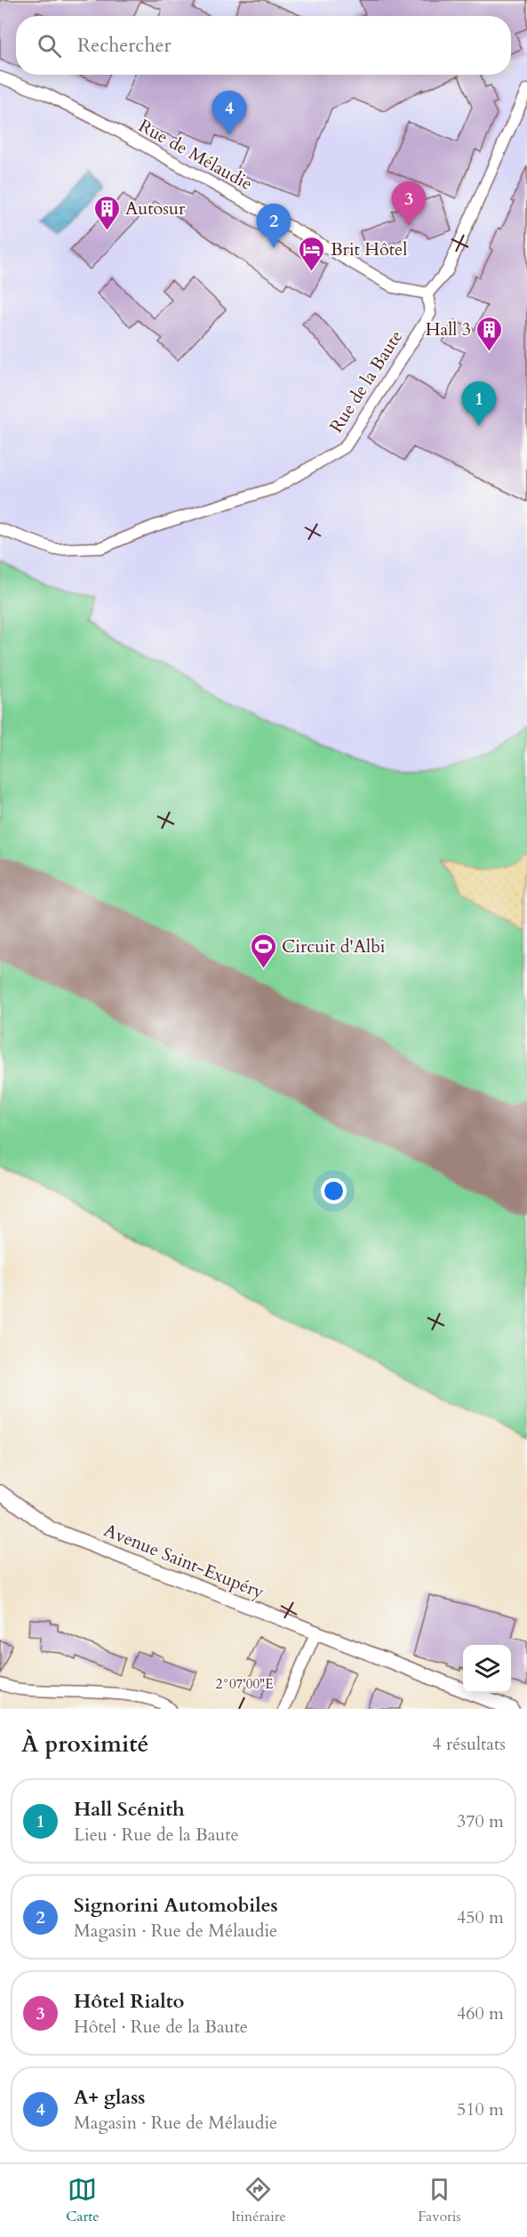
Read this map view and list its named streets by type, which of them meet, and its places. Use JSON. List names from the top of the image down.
{
  "streets": {
    "street": ["Rue de Mélaudie", "Rue de la Baute", "Avenue Saint-Exupéry"]
  },
  "crossings": [
    ["Rue de Mélaudie", "Rue de la Baute"]
  ],
  "places": {
    "building": ["Autosur", "Hall 3"],
    "hotel": ["Brit Hôtel"],
    "sports": ["Circuit d'Albi"]
  },
  "page": {
    "search": "Rechercher",
    "pins": [
      "4",
      "3",
      "2",
      "1"
    ],
    "heading": ["À proximité", "4 résultats"],
    "list": [
      {
        "mark": "1",
        "name": "Hall Scénith",
        "note": "Lieu · Rue de la Baute",
        "value": "370 m"
      },
      {
        "mark": "2",
        "name": "Signorini Automobiles",
        "note": "Magasin · Rue de Mélaudie",
        "value": "450 m"
      },
      {
        "mark": "3",
        "name": "Hôtel Rialto",
        "note": "Hôtel · Rue de la Baute",
        "value": "460 m"
      },
      {
        "mark": "4",
        "name": "A+ glass",
        "note": "Magasin · Rue de Mélaudie",
        "value": "510 m"
      }
    ],
    "nav": ["Carte", "Itinéraire", "Favoris"]
  },
  "coordinates": ["2°07'00\"E"]
}
